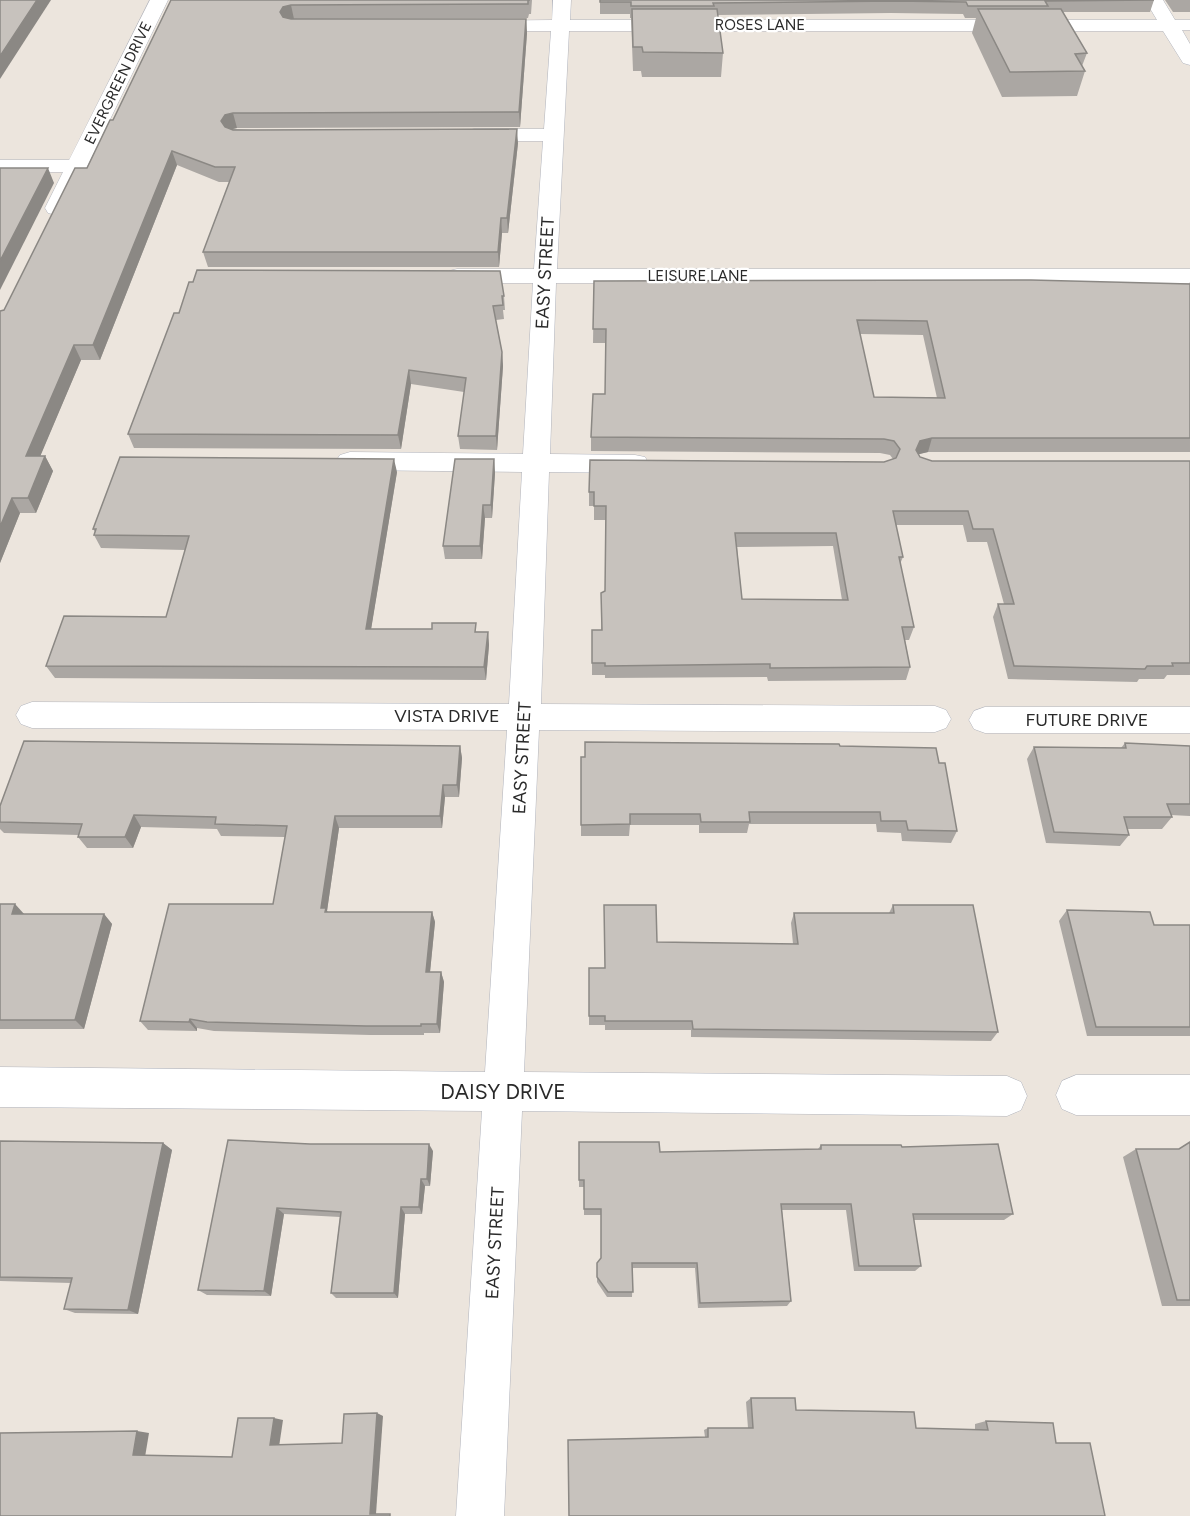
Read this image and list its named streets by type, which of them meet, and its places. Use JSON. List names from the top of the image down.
{
  "streets": {
    "street": [
      "ROSES LANE",
      "EVERGREEN DRIVE",
      "EASY STREET",
      "LEISURE LANE",
      "VISTA DRIVE",
      "FUTURE DRIVE",
      "DAISY DRIVE"
    ]
  },
  "crossings": [
    ["ROSES LANE", "EASY STREET"],
    ["EASY STREET", "LEISURE LANE"],
    ["EASY STREET", "VISTA DRIVE"],
    ["EASY STREET", "DAISY DRIVE"]
  ]
}
